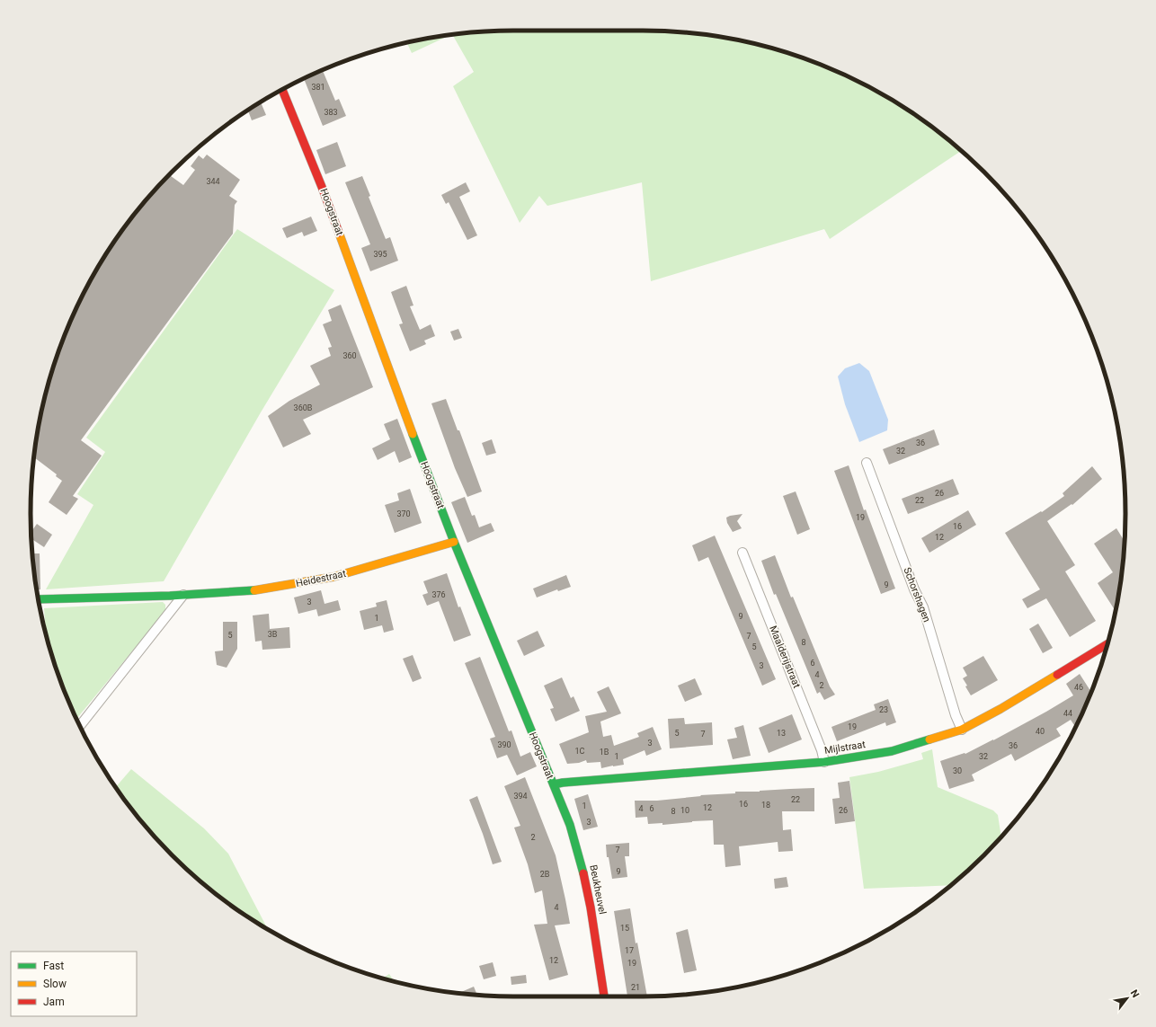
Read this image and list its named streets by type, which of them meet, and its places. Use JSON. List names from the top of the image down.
{
  "streets": {
    "street": [
      "Hoogstraat",
      "Heidestraat",
      "Schorshagen",
      "Maalderijstraat",
      "Mijlstraat",
      "Beukheuvel"
    ]
  },
  "crossings": [
    ["Hoogstraat", "Heidestraat"],
    ["Hoogstraat", "Mijlstraat"],
    ["Hoogstraat", "Beukheuvel"],
    ["Schorshagen", "Mijlstraat"],
    ["Maalderijstraat", "Mijlstraat"],
    ["Mijlstraat", "Beukheuvel"]
  ],
  "house_numbers": [
    "381",
    "383",
    "344",
    "395",
    "360",
    "360B",
    "36",
    "32",
    "26",
    "22",
    "370",
    "19",
    "16",
    "12",
    "9",
    "376",
    "3",
    "9",
    "1",
    "3B",
    "5",
    "7",
    "8",
    "5",
    "6",
    "3",
    "4",
    "2",
    "46",
    "23",
    "44",
    "19",
    "40",
    "5",
    "13",
    "7",
    "3",
    "390",
    "36",
    "1C",
    "1B",
    "1",
    "32",
    "30",
    "394",
    "22",
    "16",
    "18",
    "1",
    "12",
    "4",
    "6",
    "10",
    "26",
    "8",
    "3",
    "2",
    "7",
    "9",
    "2B",
    "4",
    "15",
    "17",
    "12",
    "19",
    "21"
  ],
  "legend": ["Fast", "Slow", "Jam"],
  "north": "top right"
}
